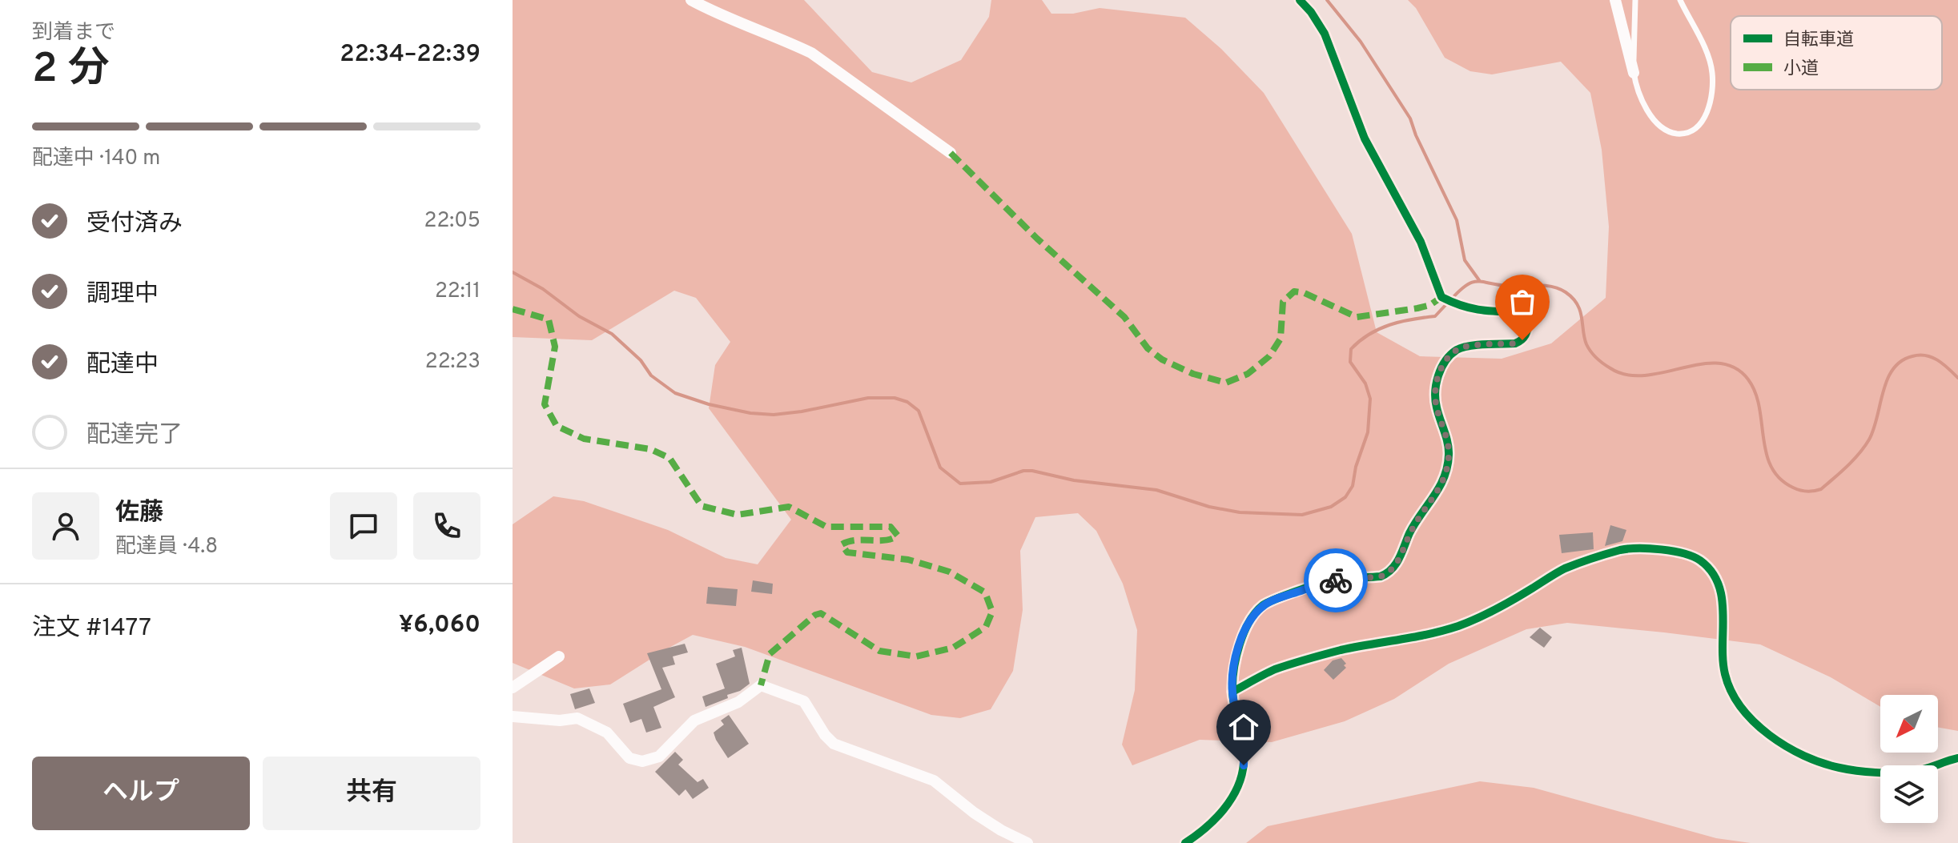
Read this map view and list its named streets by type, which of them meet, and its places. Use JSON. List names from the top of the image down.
{
  "legend": ["自転車道", "小道"],
  "north": "bottom left",
  "page": {
    "heading": ["2 分", "到着まで", "22:34–22:39"],
    "panel": [
      "佐藤",
      "配達員 · 4.8",
      "注文 #1477",
      "¥6,060"
    ],
    "bar": "配達中 · 140 m",
    "list": [
      ["受付済み", "22:05"],
      ["調理中", "22:11"],
      ["配達中", "22:23"],
      "配達完了"
    ],
    "buttons": ["ヘルプ", "共有"]
  }
}
